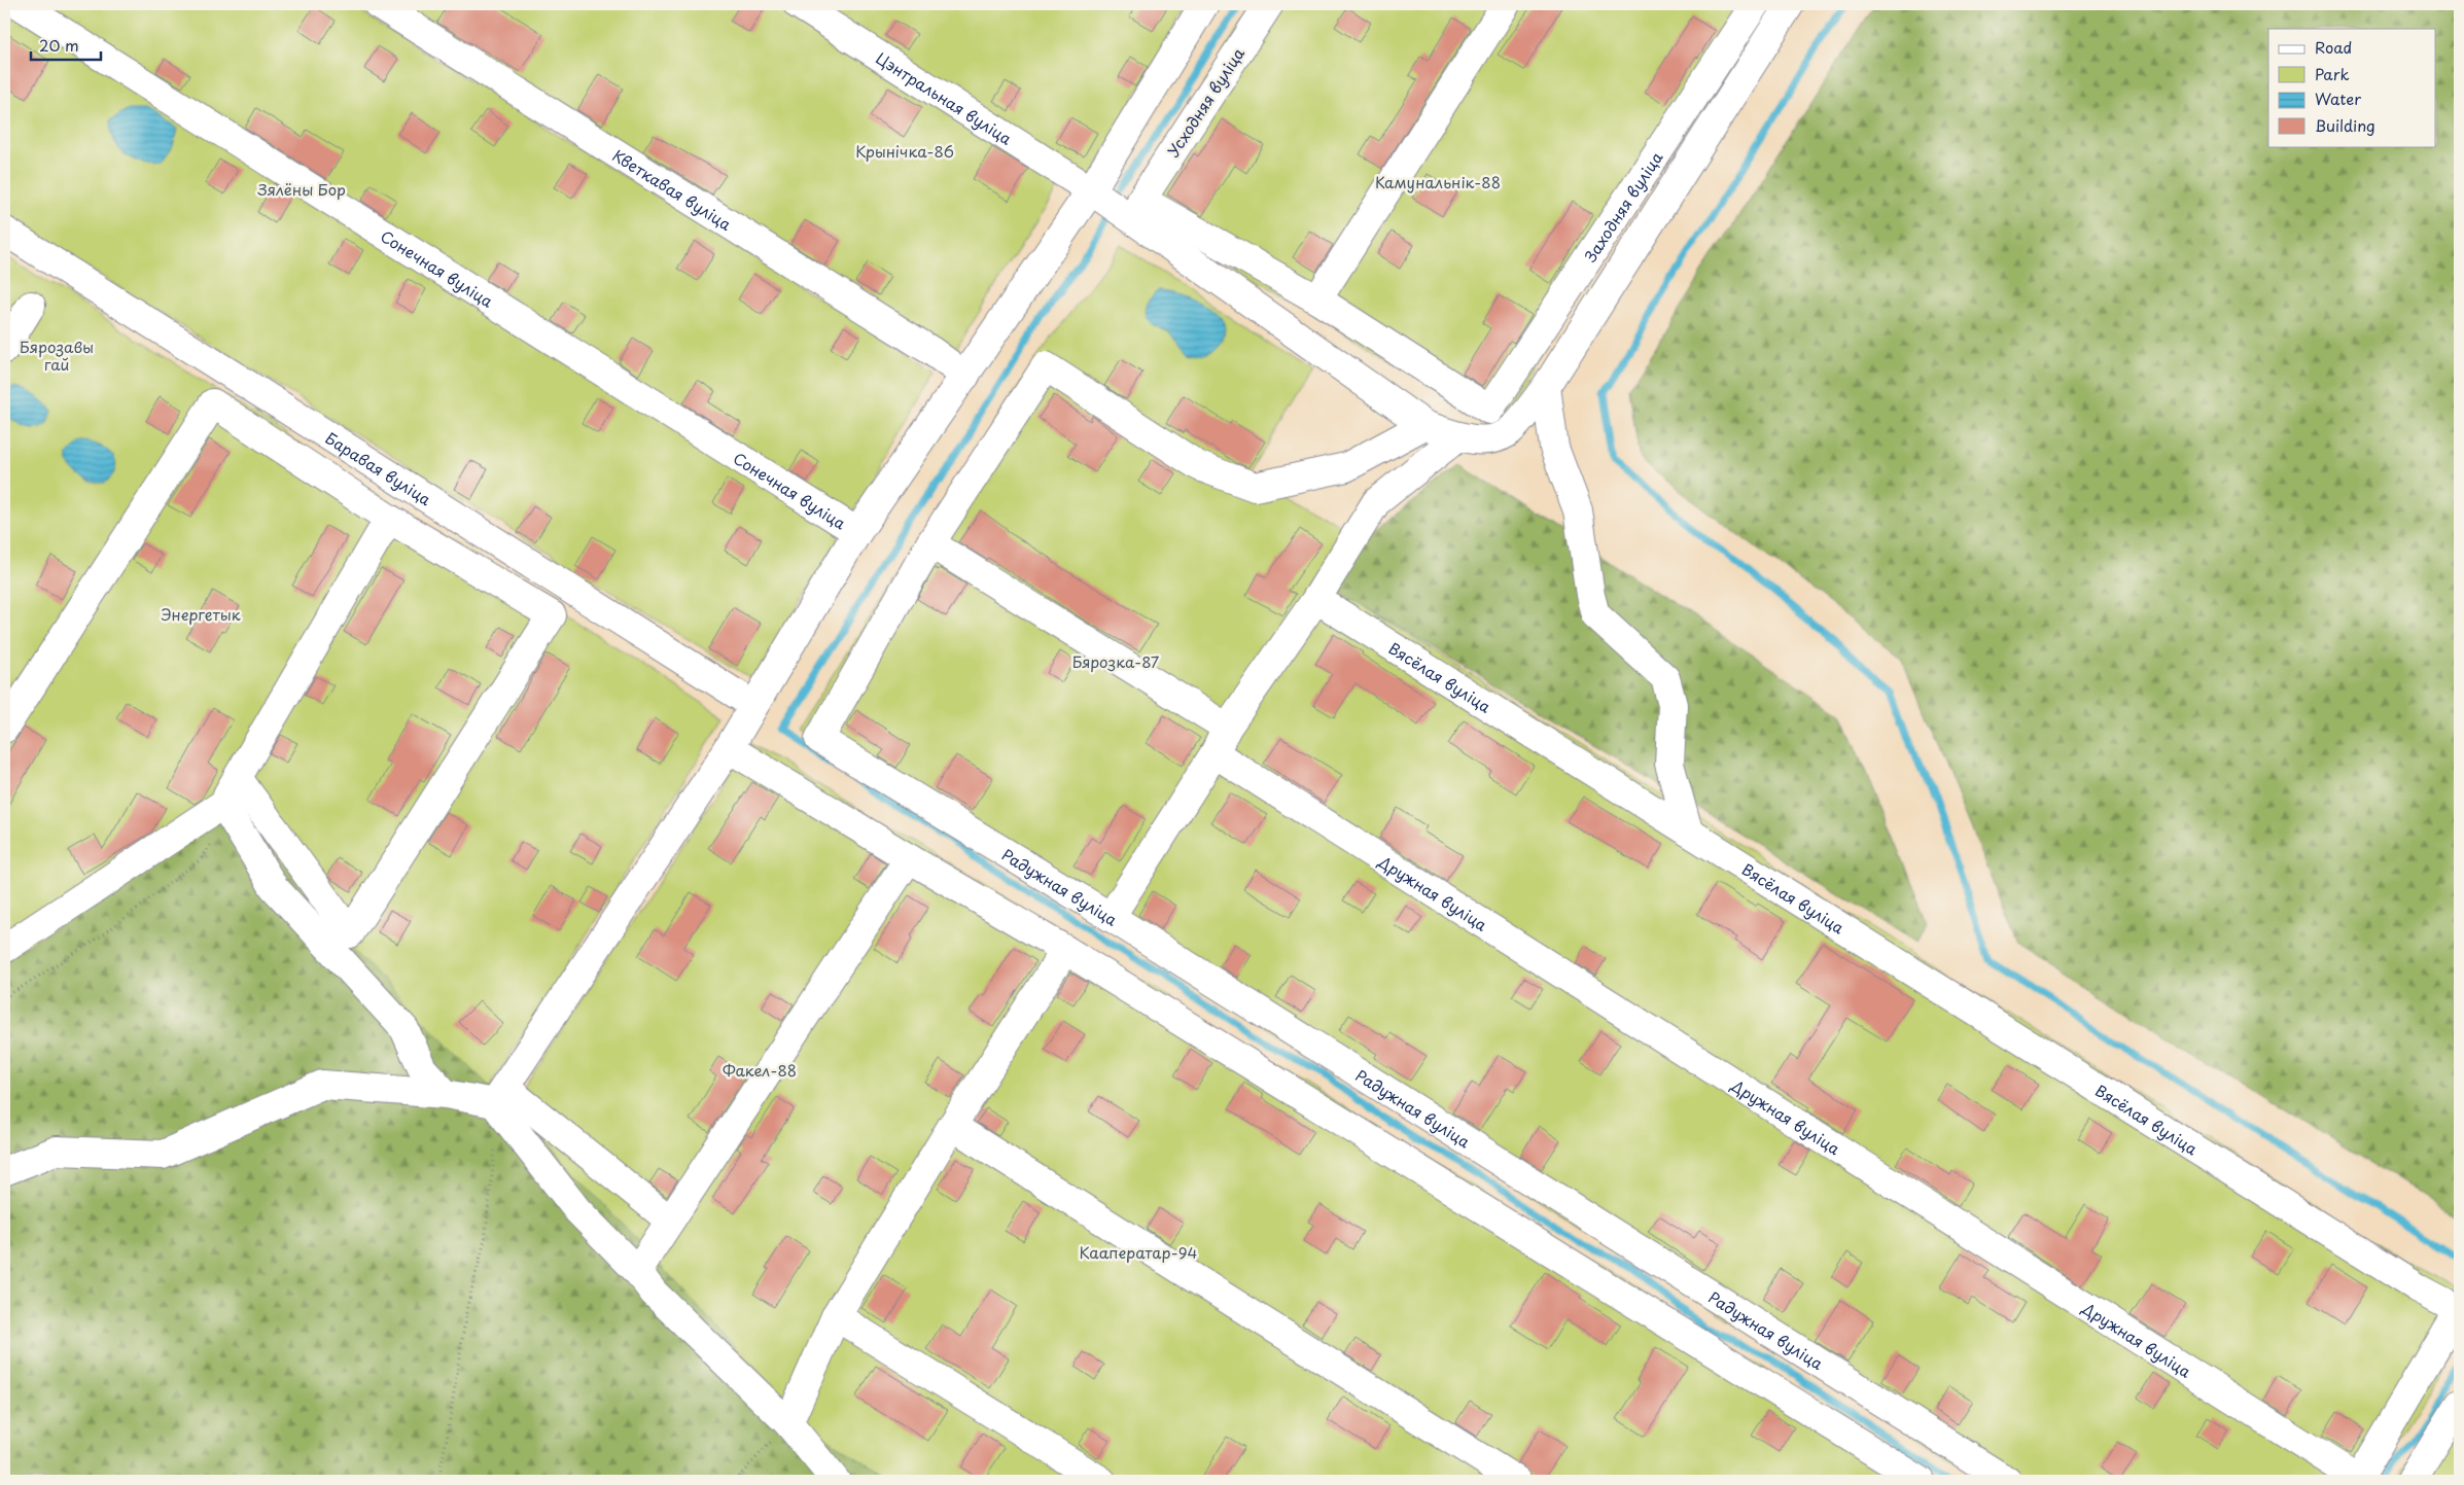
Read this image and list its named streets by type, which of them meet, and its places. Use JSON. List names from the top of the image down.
{
  "streets": {
    "street": [
      "Цэнтральная вуліца",
      "Усходняя вуліца",
      "Кветкавая вуліца",
      "Заходняя вуліца",
      "Сонечная вуліца",
      "Баравая вуліца",
      "Вясёлая вуліца",
      "Радужная вуліца",
      "Дружная вуліца"
    ]
  },
  "crossings": [
    ["Цэнтральная вуліца", "Усходняя вуліца"]
  ],
  "parks": [
    "Крынічка-86",
    "Камунальнік-88",
    "Зялёны Бор",
    "Бярозавы гай",
    "Энергетык",
    "Бярозка-87",
    "Факел-88",
    "Кааператар-94"
  ],
  "legend": [
    "Road",
    "Park",
    "Water",
    "Building"
  ],
  "scale_bar": "20 m"
}
